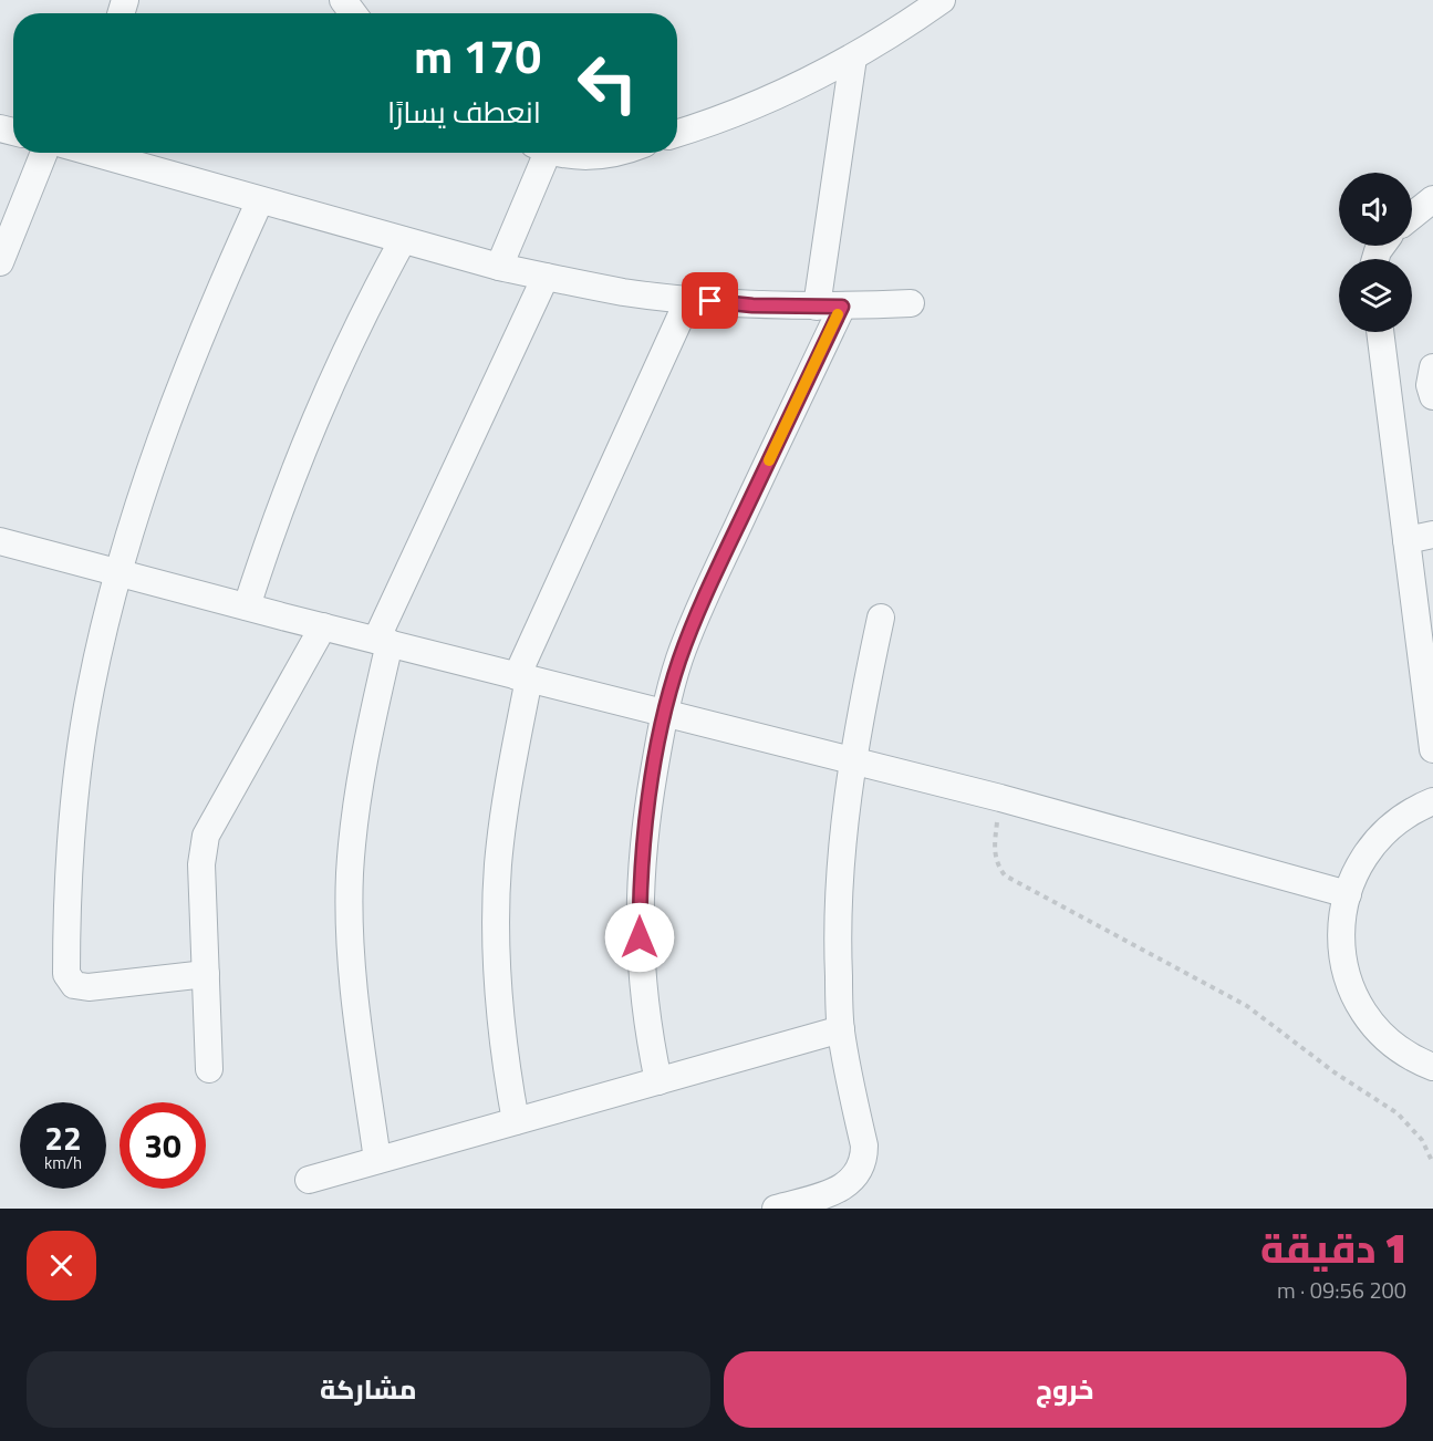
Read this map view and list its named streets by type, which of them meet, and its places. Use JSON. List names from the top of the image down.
{
  "page": {
    "turn": ["170 m", "انعطف يسارًا"],
    "speed": "22 km/h",
    "limit": "30",
    "heading": ["1 دقيقة", "200 m · 09:56"],
    "buttons": ["خروج", "مشاركة"]
  }
}
